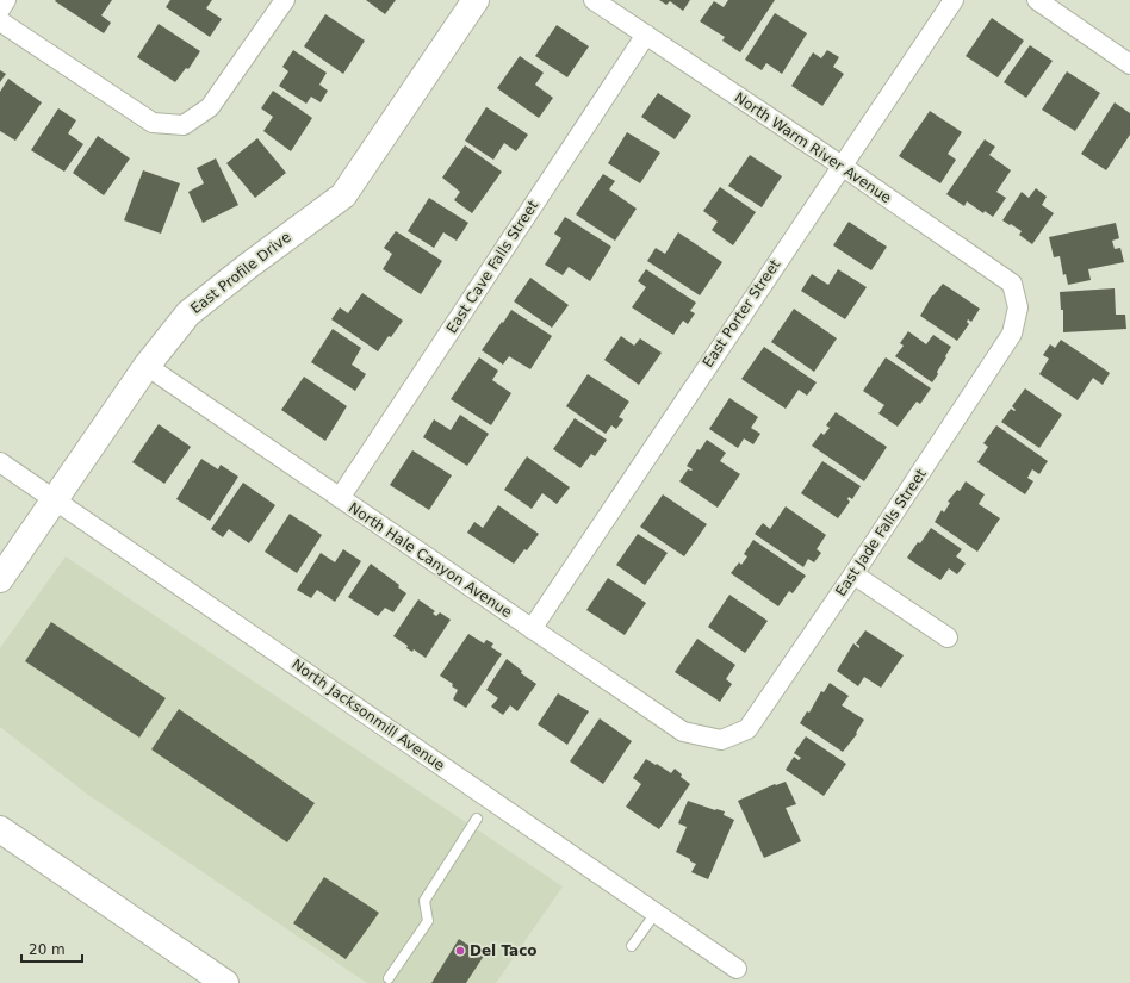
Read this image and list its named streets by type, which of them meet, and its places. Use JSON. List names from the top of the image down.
{
  "streets": {
    "street": [
      "North Warm River Avenue",
      "East Cave Falls Street",
      "East Profile Drive",
      "East Porter Street",
      "East Jade Falls Street",
      "North Hale Canyon Avenue",
      "North Jacksonmill Avenue"
    ]
  },
  "crossings": [
    ["North Warm River Avenue", "East Cave Falls Street"],
    ["North Warm River Avenue", "East Porter Street"],
    ["North Warm River Avenue", "East Jade Falls Street"],
    ["East Cave Falls Street", "North Hale Canyon Avenue"],
    ["East Profile Drive", "North Hale Canyon Avenue"],
    ["East Profile Drive", "North Jacksonmill Avenue"],
    ["East Porter Street", "North Hale Canyon Avenue"],
    ["East Jade Falls Street", "North Hale Canyon Avenue"]
  ],
  "places": ["Del Taco"],
  "scale_bar": "20 m"
}
